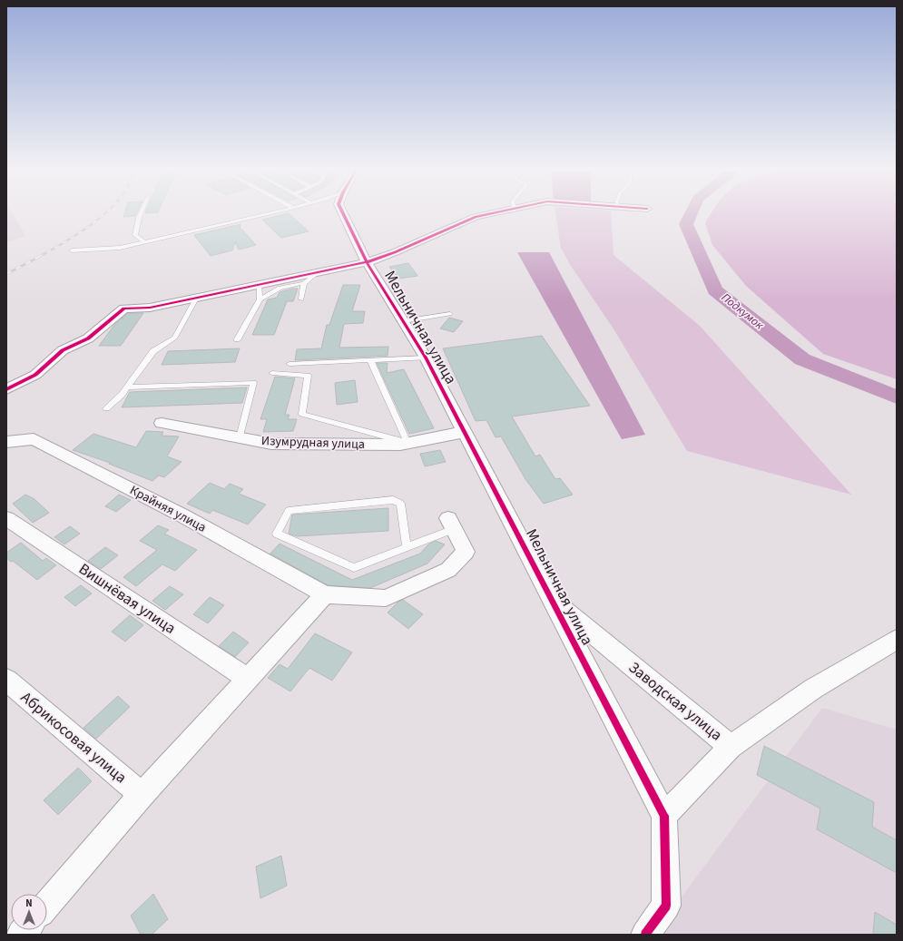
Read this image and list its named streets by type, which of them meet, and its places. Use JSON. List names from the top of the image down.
{
  "streets": {
    "street": [
      "Мельничная улица",
      "Изумрудная улица",
      "Крайняя улица",
      "Вишнёвая улица",
      "Заводская улица",
      "Абрикосовая улица"
    ]
  },
  "crossings": [
    ["Мельничная улица", "Изумрудная улица"],
    ["Мельничная улица", "Заводская улица"]
  ],
  "water": ["Подкумок"],
  "north": "top"
}
